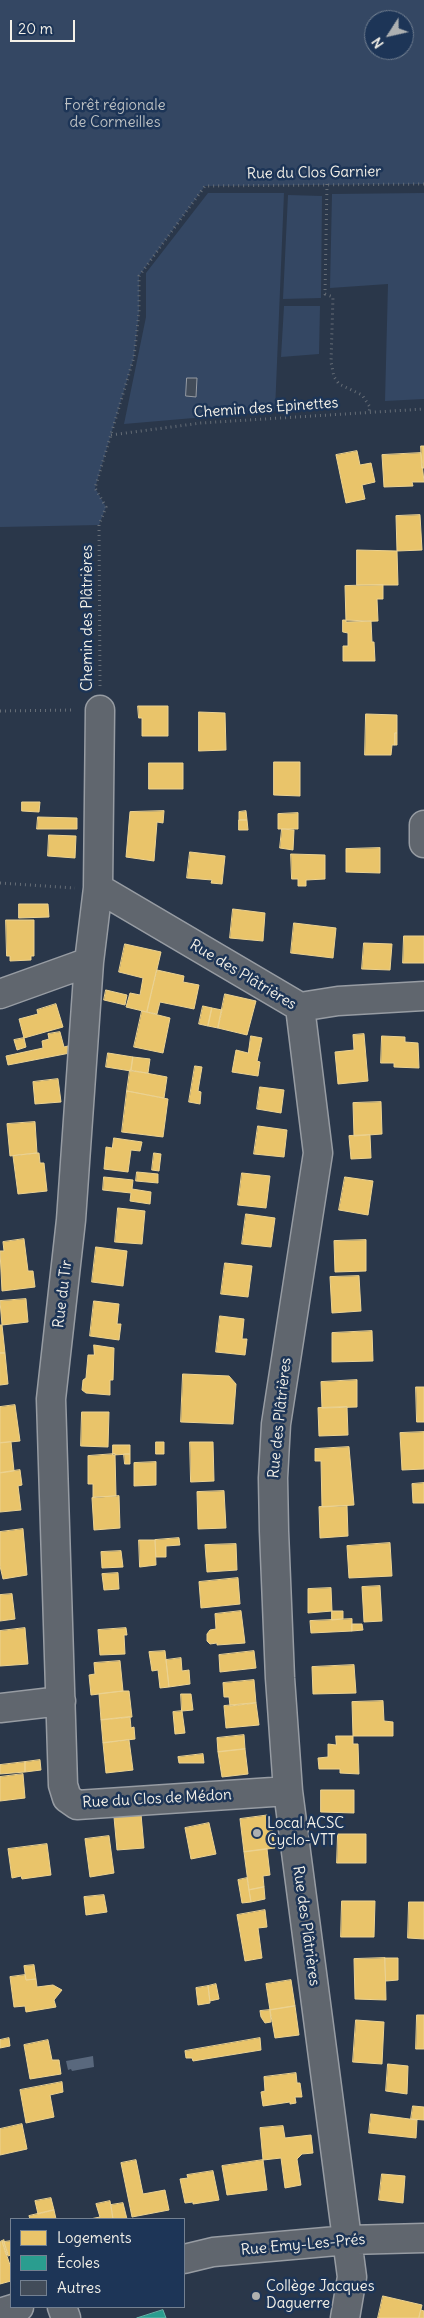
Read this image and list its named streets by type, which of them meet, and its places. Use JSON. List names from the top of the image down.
{
  "streets": {
    "street": [
      "Rue des Plâtrières",
      "Rue du Tir",
      "Rue du Clos de Médon",
      "Rue Emy-Les-Prés"
    ],
    "path": ["Rue du Clos Garnier", "Chemin des Epinettes", "Chemin des Plâtrières"]
  },
  "crossings": [
    ["Rue du Clos Garnier", "Chemin des Epinettes"],
    ["Rue du Clos Garnier", "Chemin des Plâtrières"],
    ["Chemin des Epinettes", "Chemin des Plâtrières"],
    ["Rue des Plâtrières", "Rue du Tir"],
    ["Rue des Plâtrières", "Rue du Clos de Médon"],
    ["Rue des Plâtrières", "Rue Emy-Les-Prés"],
    ["Rue du Tir", "Rue du Clos de Médon"]
  ],
  "parks": ["Forêt régionale de Cormeilles"],
  "places": ["Local ACSC Cyclo-VTT", "Collège Jacques Daguerre"],
  "legend": ["Logements", "Écoles", "Autres"],
  "scale_bar": "20 m",
  "north": "bottom left"
}
